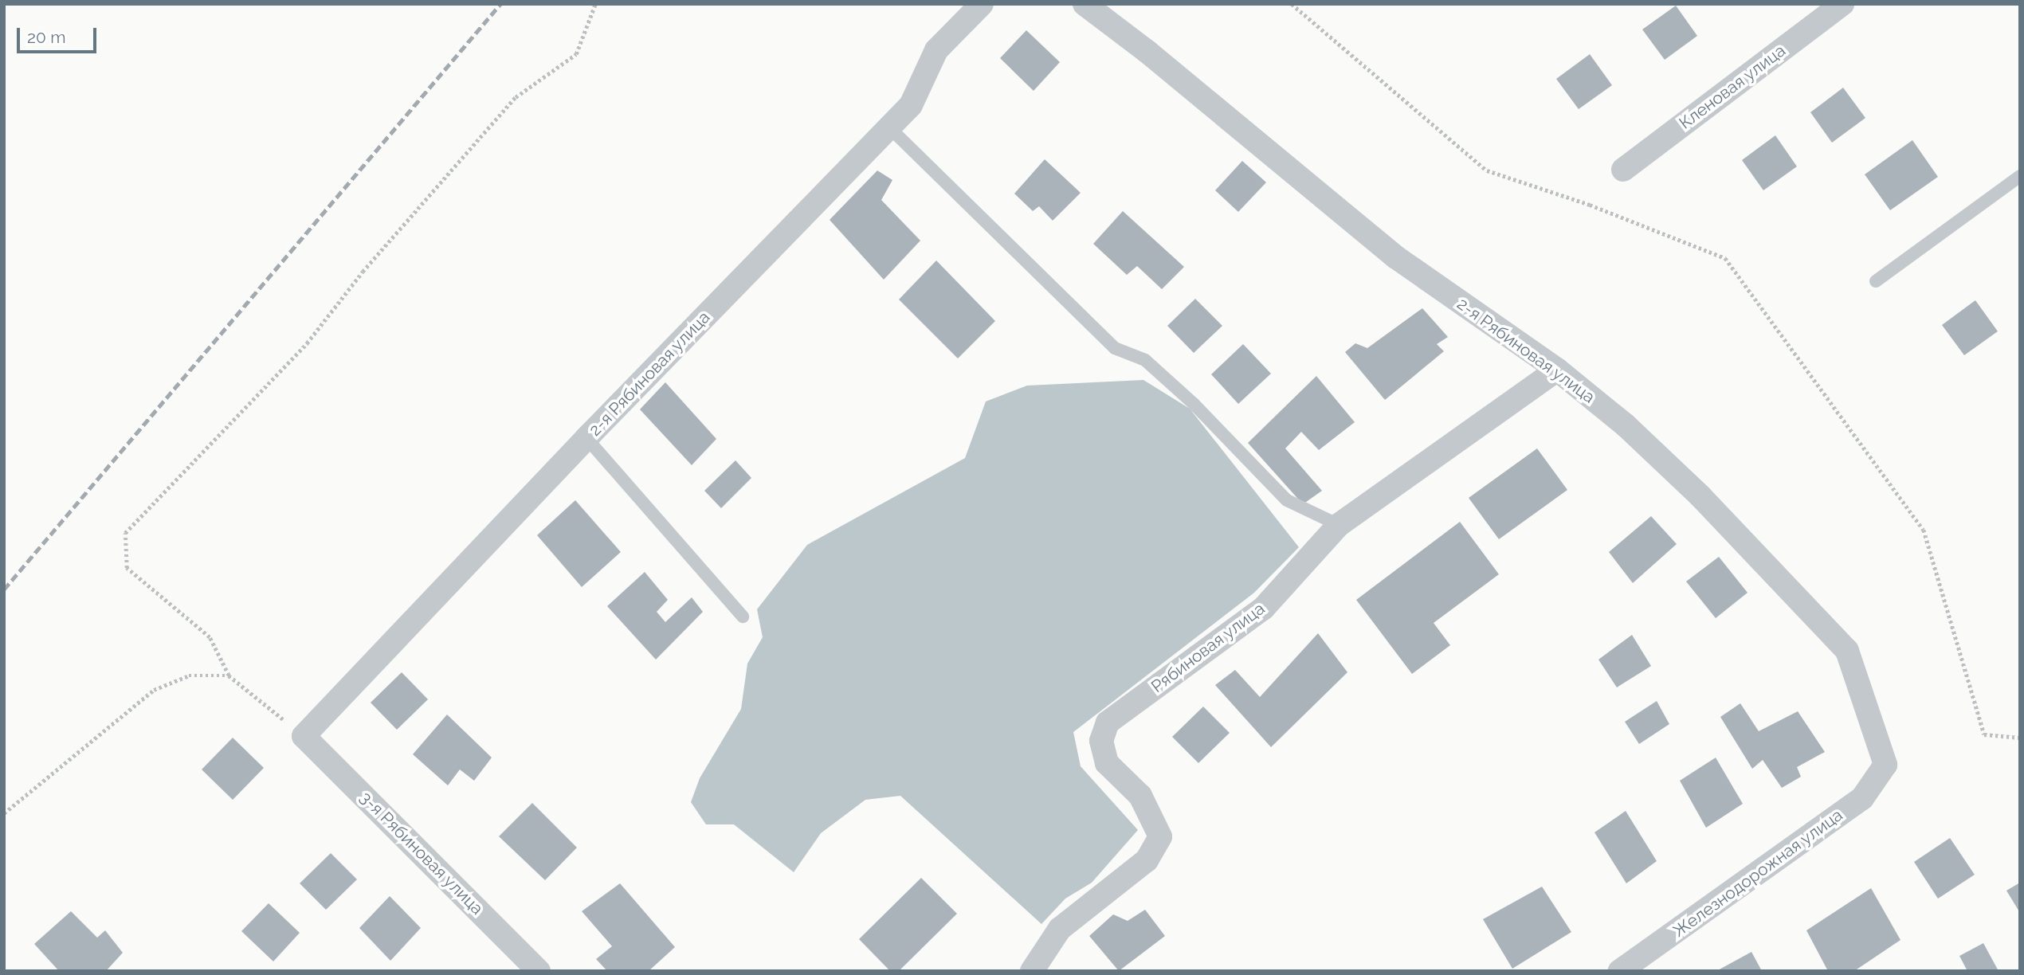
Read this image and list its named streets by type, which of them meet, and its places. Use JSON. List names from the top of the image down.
{
  "streets": {
    "street": [
      "Кленовая улица",
      "2-я Рябиновая улица",
      "Рябиновая улица",
      "3-я Рябиновая улица",
      "Железнодорожная улица"
    ]
  },
  "crossings": [
    ["2-я Рябиновая улица", "Рябиновая улица"],
    ["2-я Рябиновая улица", "3-я Рябиновая улица"],
    ["2-я Рябиновая улица", "Железнодорожная улица"]
  ],
  "scale_bar": "20 m"
}
